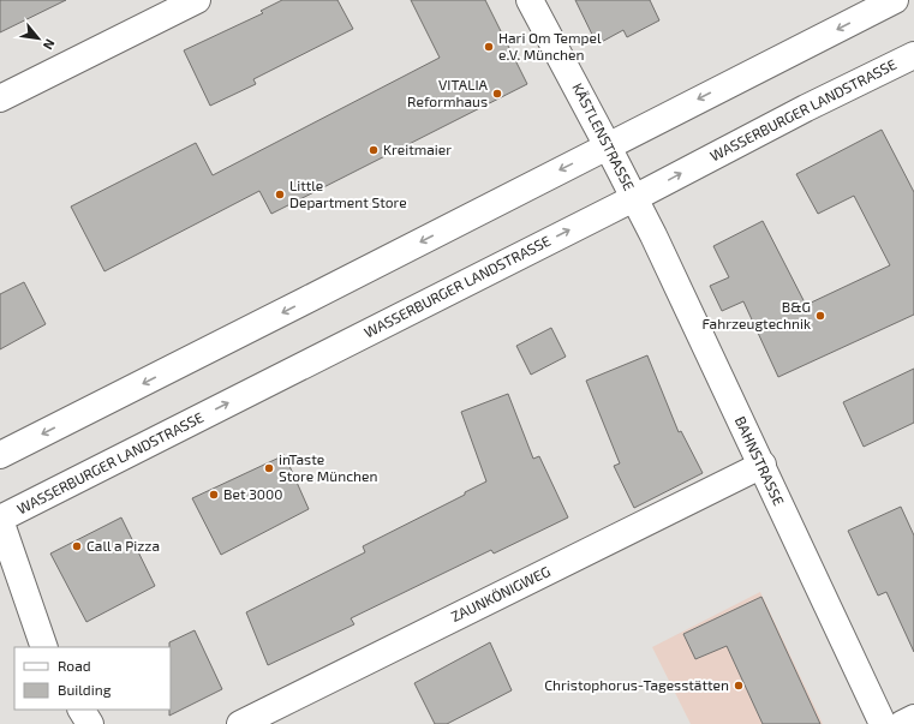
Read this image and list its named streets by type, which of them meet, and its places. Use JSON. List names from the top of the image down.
{
  "streets": {
    "main road": [
      "WASSERBURGER LANDSTRASSE",
      "KÄSTLENSTRASSE",
      "BAHNSTRASSE",
      "ZAUNKÖNIGWEG"
    ]
  },
  "crossings": [
    ["WASSERBURGER LANDSTRASSE", "KÄSTLENSTRASSE"],
    ["WASSERBURGER LANDSTRASSE", "BAHNSTRASSE"],
    ["KÄSTLENSTRASSE", "BAHNSTRASSE"],
    ["BAHNSTRASSE", "ZAUNKÖNIGWEG"]
  ],
  "places": [
    "Hari Om Tempel e.V. München",
    "VITALIA Reformhaus",
    "Kreitmaier",
    "Little Department Store",
    "B&G Fahrzeugtechnik",
    "inTaste Store München",
    "Bet 3000",
    "Call a Pizza",
    "Christophorus-Tagesstätten"
  ],
  "legend": ["Road", "Building"],
  "north": "bottom right"
}
